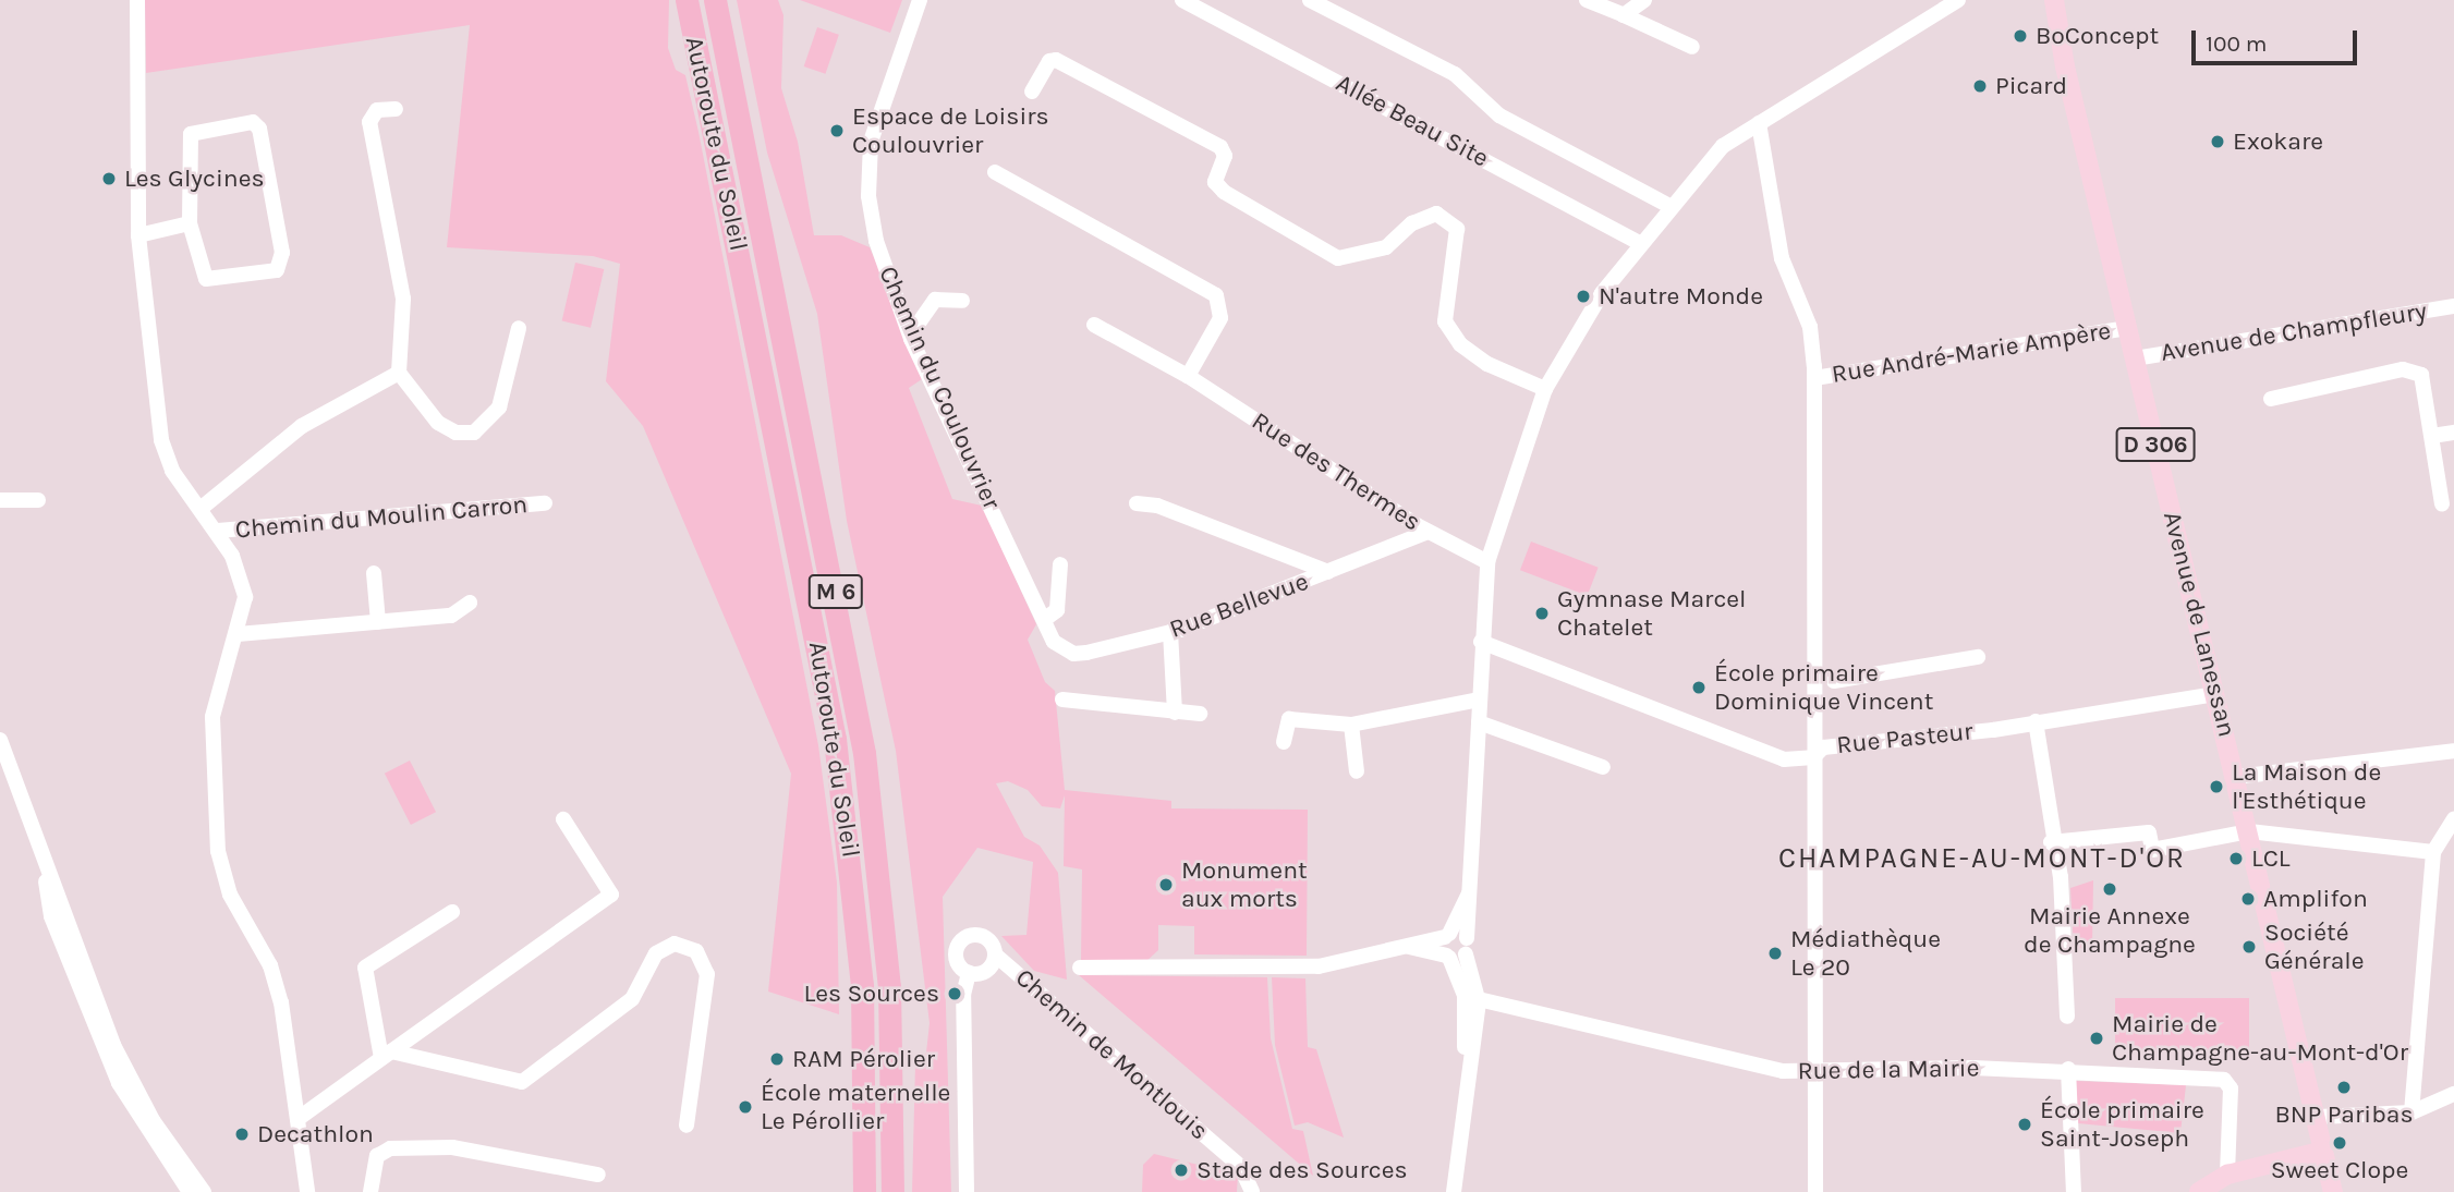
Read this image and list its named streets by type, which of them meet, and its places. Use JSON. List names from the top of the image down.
{
  "streets": {
    "highway": ["Autoroute du Soleil", "M 6"],
    "main road": ["D 306", "Avenue de Lanessan"],
    "street": [
      "Allée Beau Site",
      "Avenue de Champfleury",
      "Rue André-Marie Ampère",
      "Chemin du Coulouvrier",
      "Rue des Thermes",
      "Chemin du Moulin Carron",
      "Rue Bellevue",
      "Rue Pasteur",
      "Chemin de Montlouis",
      "Rue de la Mairie"
    ]
  },
  "crossings": [
    ["Avenue de Champfleury", "Avenue de Lanessan"],
    ["Rue André-Marie Ampère", "Avenue de Lanessan"],
    ["Chemin du Coulouvrier", "Rue Bellevue"],
    ["D 306", "Avenue de Lanessan"],
    ["Rue des Thermes", "Rue Bellevue"],
    ["Avenue de Lanessan", "Rue Pasteur"]
  ],
  "districts": ["CHAMPAGNE-AU-MONT-D'OR"],
  "places": [
    "BoConcept",
    "Picard",
    "Espace de Loisirs Coulouvrier",
    "Exokare",
    "Les Glycines",
    "N'autre Monde",
    "Gymnase Marcel Chatelet",
    "École primaire Dominique Vincent",
    "La Maison de l'Esthétique",
    "LCL",
    "Monument aux morts",
    "Mairie Annexe de Champagne",
    "Amplifon",
    "Société Générale",
    "Médiathèque Le 20",
    "Les Sources",
    "Mairie de Champagne-au-Mont-d'Or",
    "RAM Pérolier",
    "BNP Paribas",
    "École maternelle Le Pérollier",
    "École primaire Saint-Joseph",
    "Decathlon",
    "Sweet Clope",
    "Stade des Sources"
  ],
  "scale_bar": "100 m"
}
